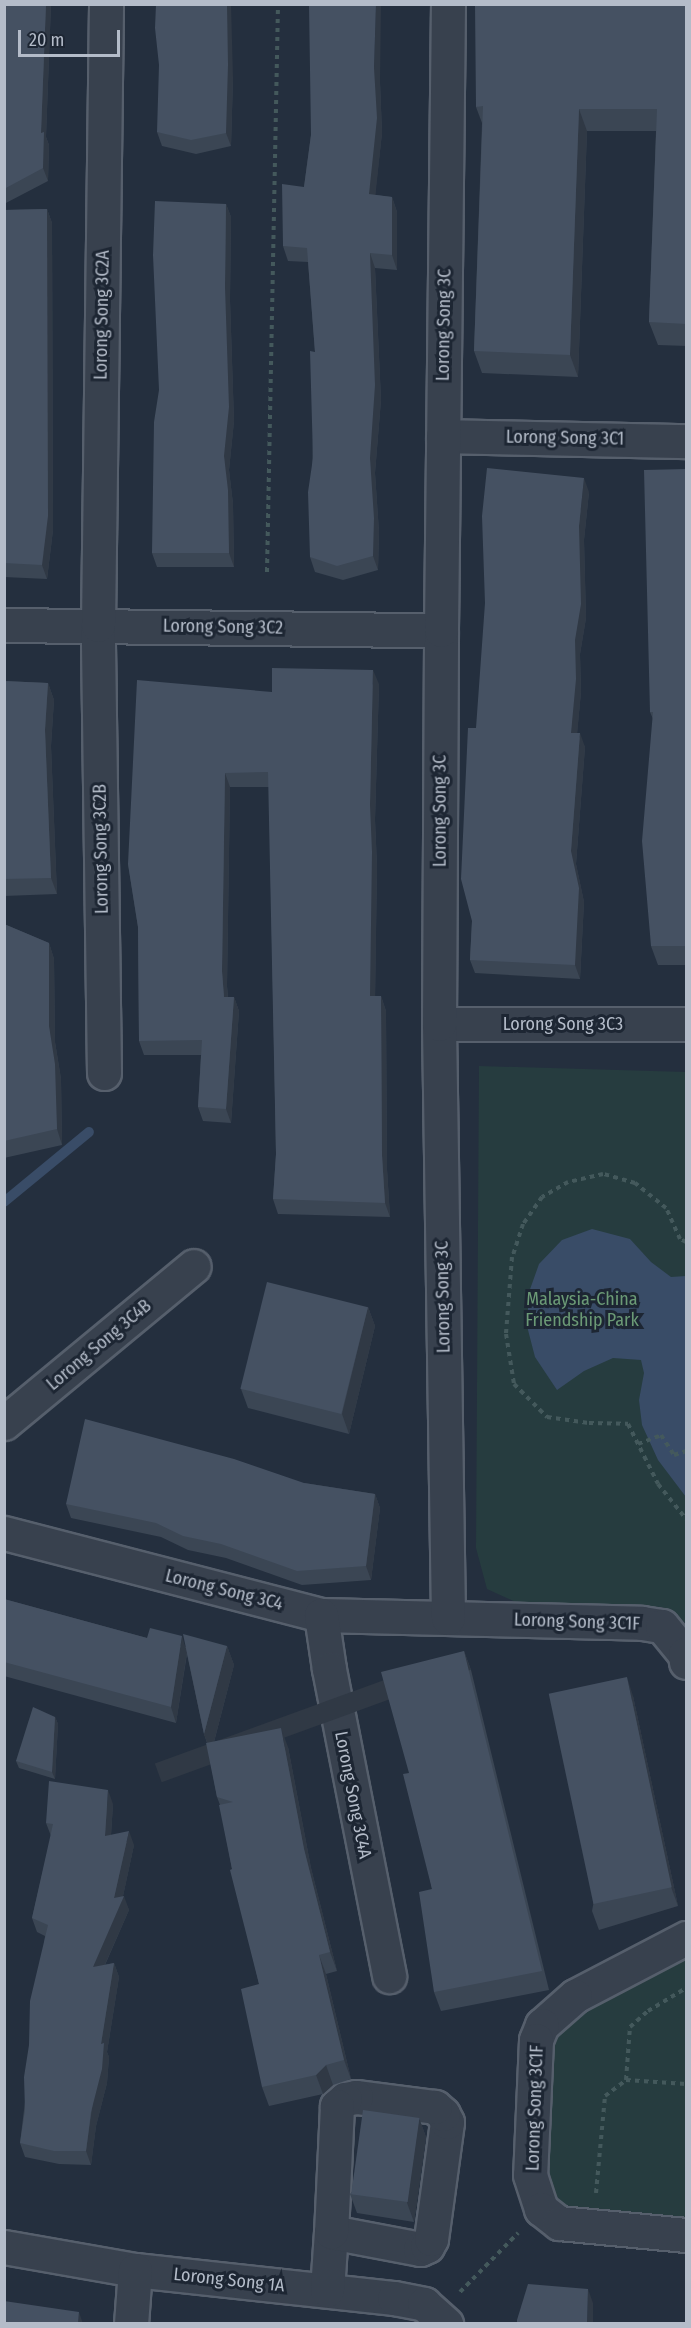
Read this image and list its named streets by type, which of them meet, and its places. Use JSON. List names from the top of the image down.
{
  "streets": {
    "street": [
      "Lorong Song 3C2A",
      "Lorong Song 3C",
      "Lorong Song 3C1",
      "Lorong Song 3C2",
      "Lorong Song 3C2B",
      "Lorong Song 3C3",
      "Lorong Song 3C4B",
      "Lorong Song 3C4",
      "Lorong Song 3C1F",
      "Lorong Song 3C4A",
      "Lorong Song 1A"
    ]
  },
  "crossings": [
    ["Lorong Song 3C2A", "Lorong Song 3C2"],
    ["Lorong Song 3C2A", "Lorong Song 3C2B"],
    ["Lorong Song 3C", "Lorong Song 3C1"],
    ["Lorong Song 3C", "Lorong Song 3C2"],
    ["Lorong Song 3C", "Lorong Song 3C3"],
    ["Lorong Song 3C", "Lorong Song 3C4"],
    ["Lorong Song 3C", "Lorong Song 3C1F"],
    ["Lorong Song 3C2", "Lorong Song 3C2B"],
    ["Lorong Song 3C4", "Lorong Song 3C1F"],
    ["Lorong Song 3C4", "Lorong Song 3C4A"]
  ],
  "parks": ["Malaysia-China Friendship Park"],
  "scale_bar": "20 m"
}
